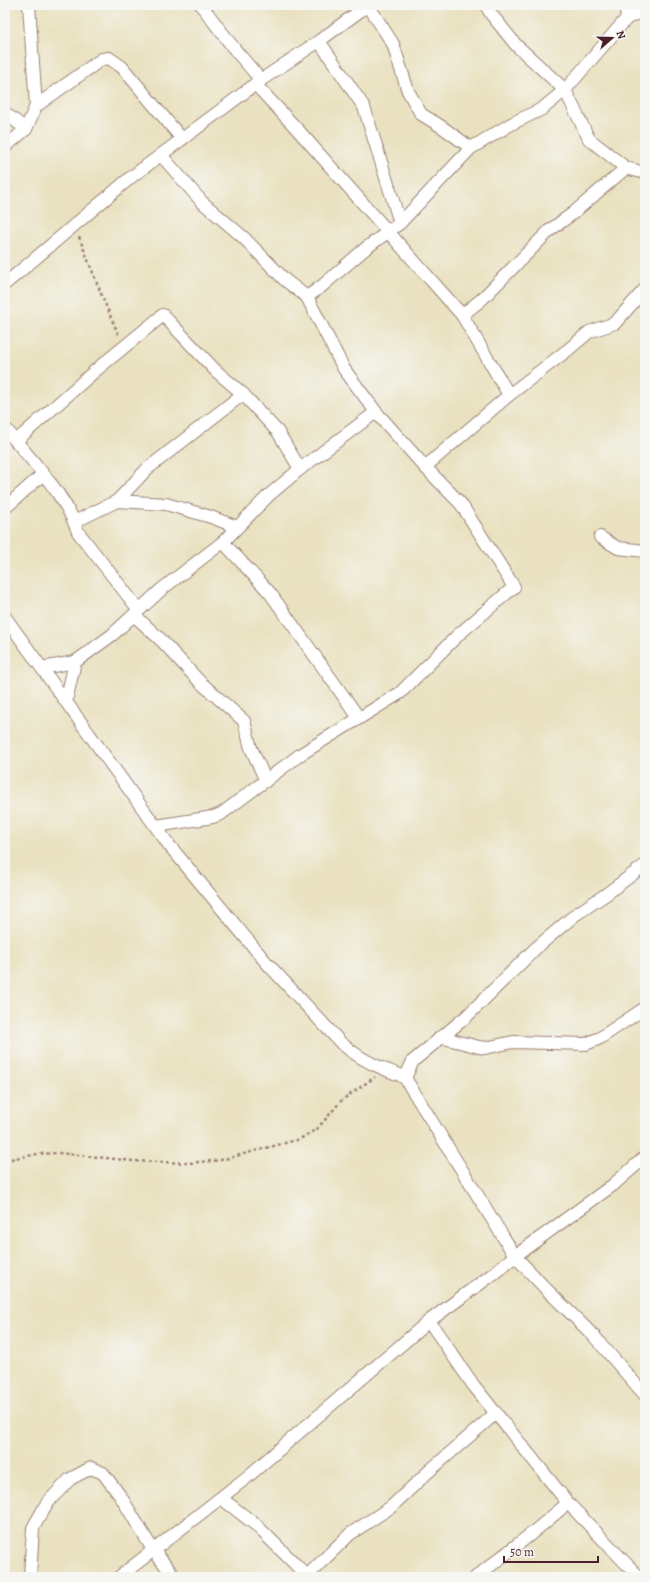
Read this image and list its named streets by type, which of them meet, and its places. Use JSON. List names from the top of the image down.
{
  "scale_bar": "50 m",
  "north": "right"
}
